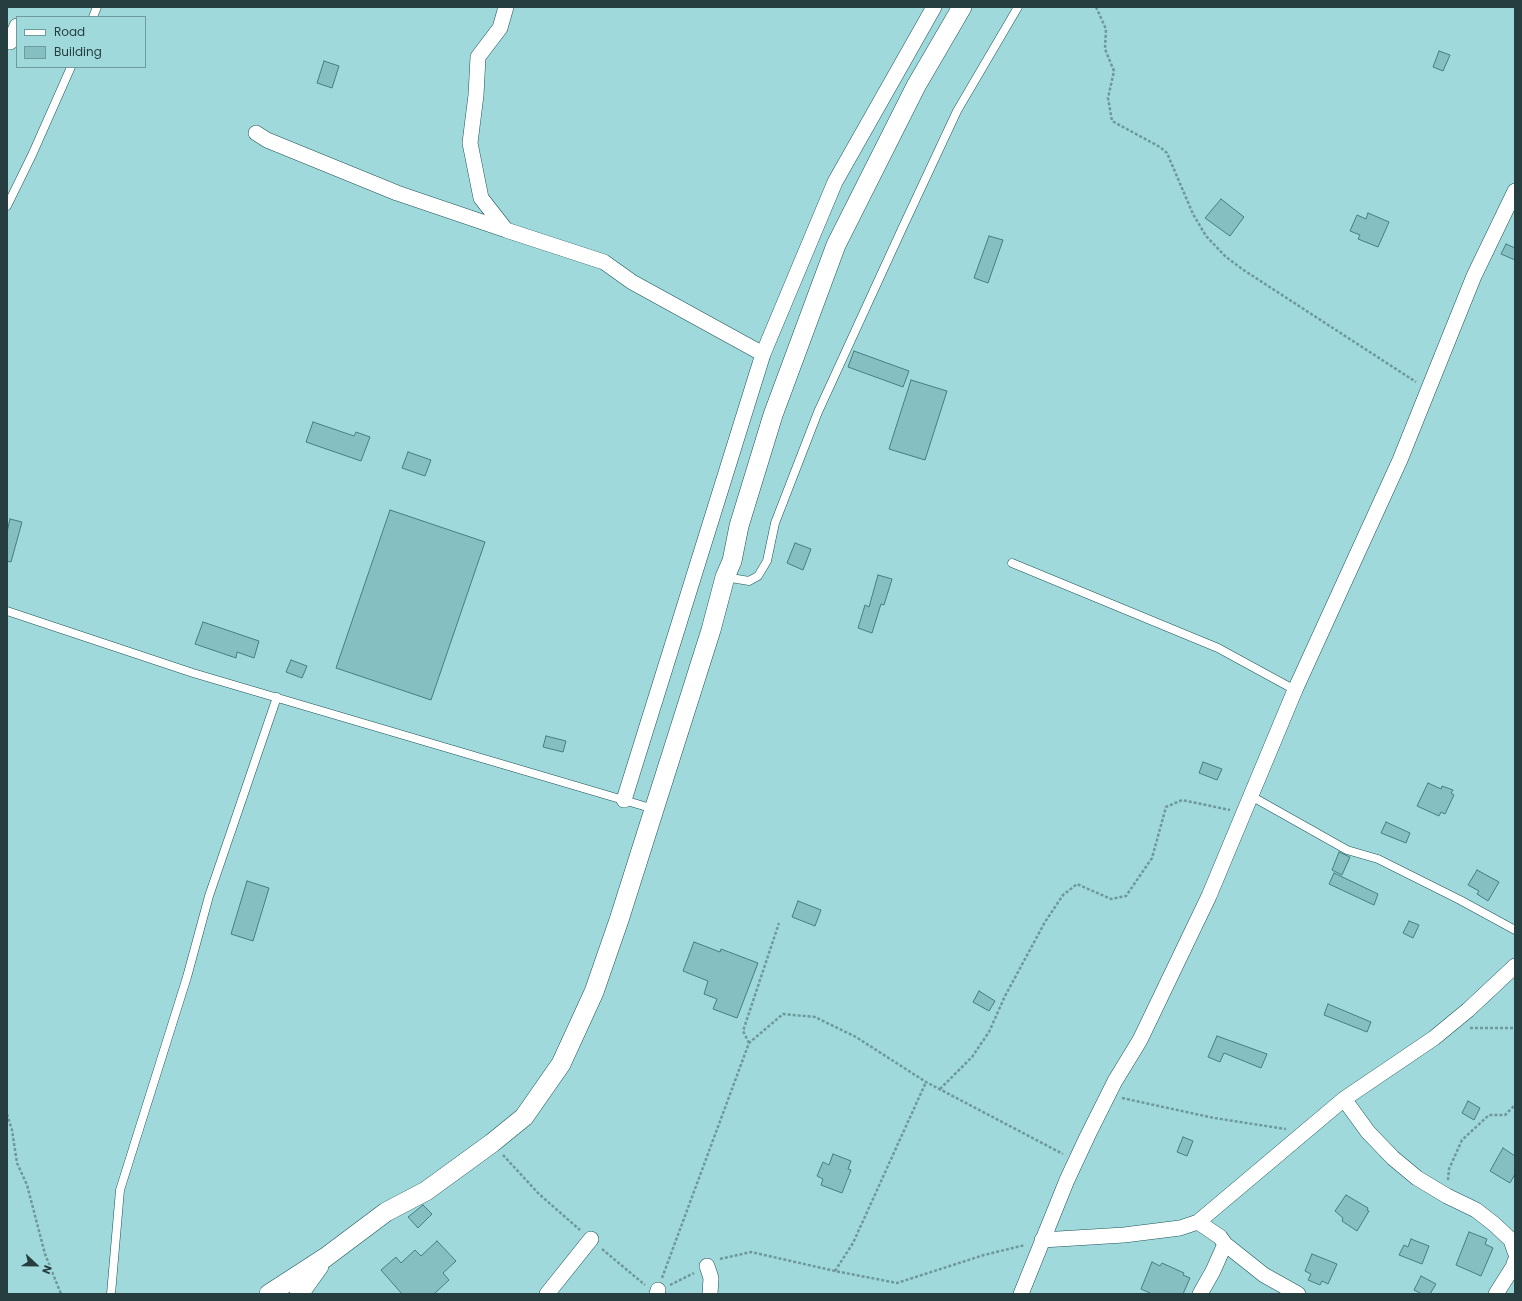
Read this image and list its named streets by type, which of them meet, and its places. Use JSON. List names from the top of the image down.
{
  "legend": ["Road", "Building"],
  "north": "right"
}
